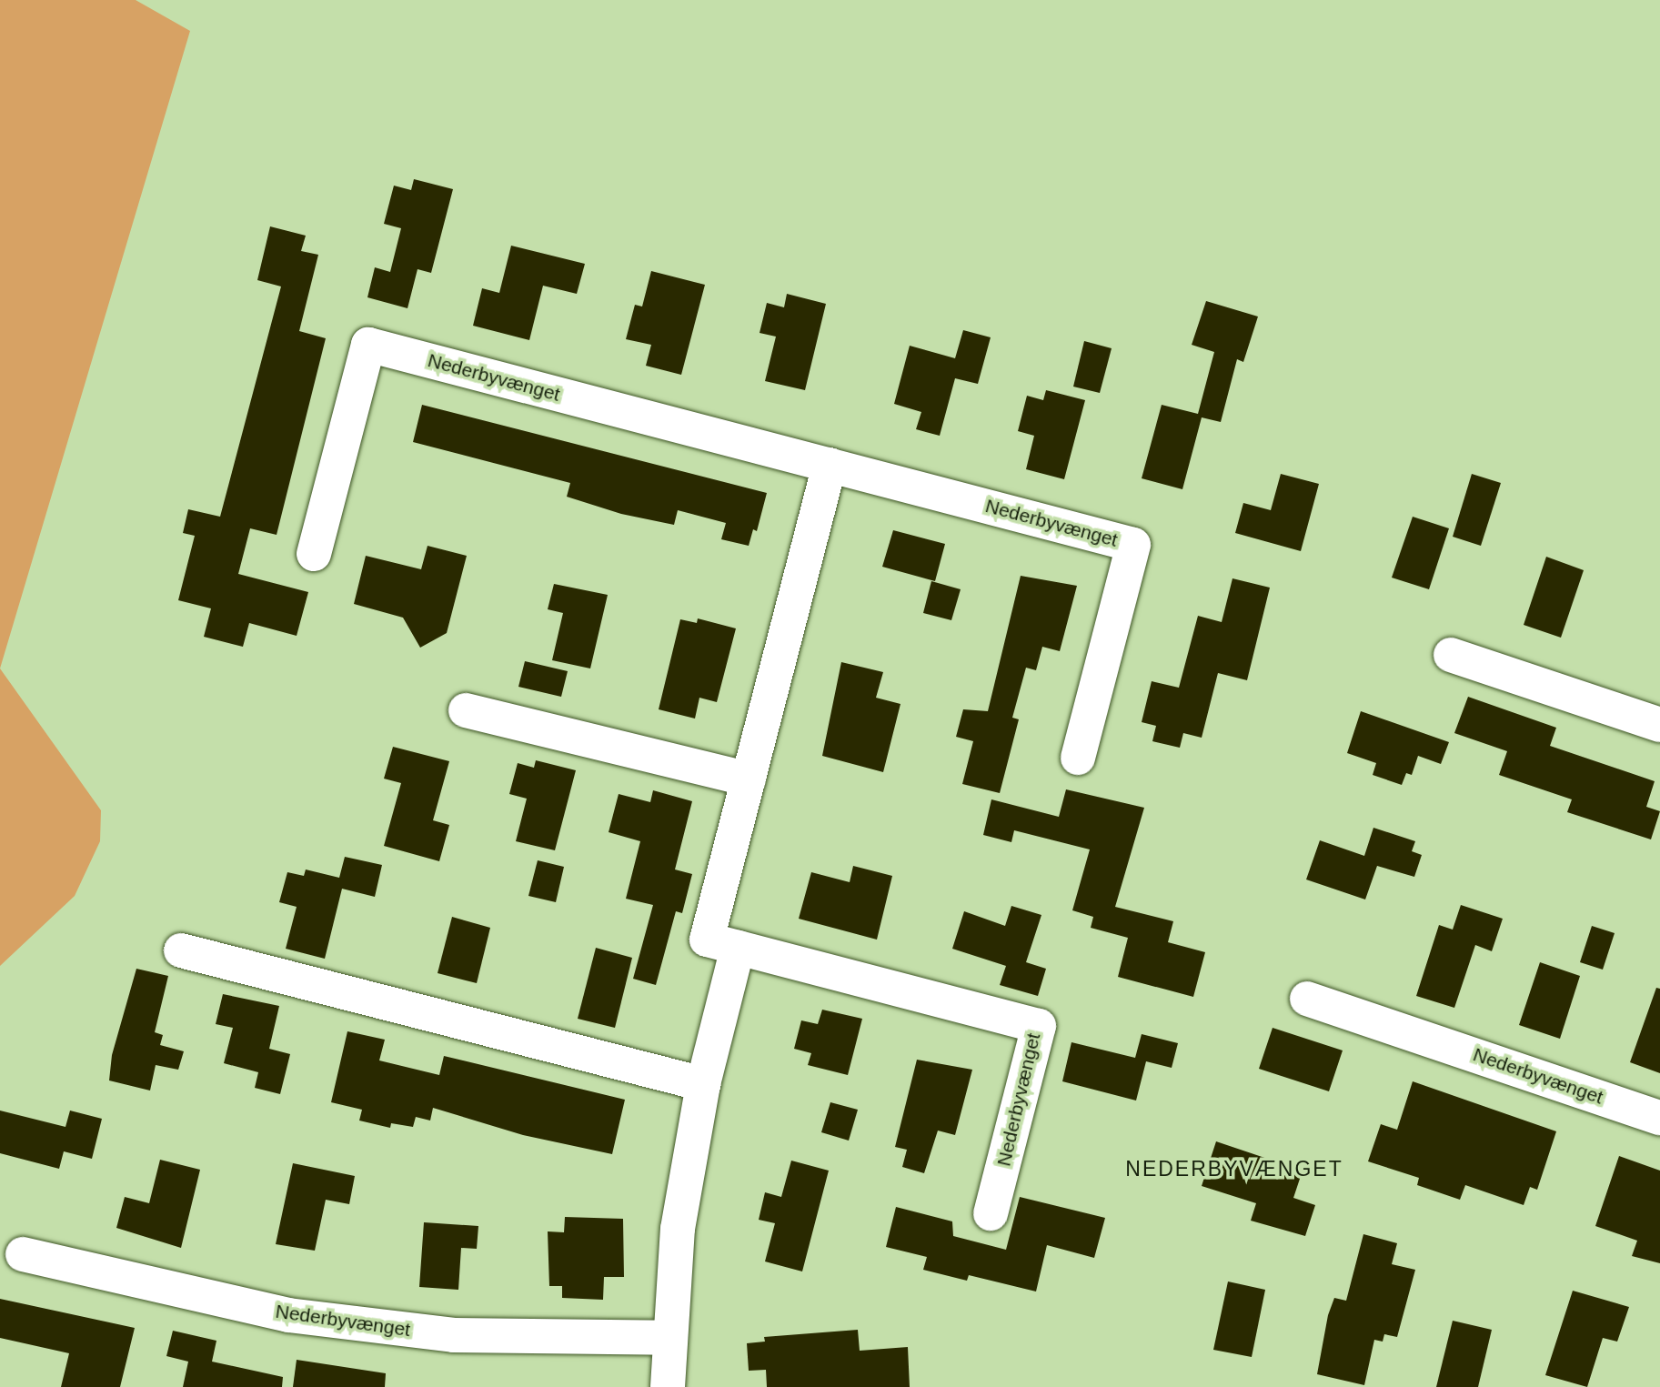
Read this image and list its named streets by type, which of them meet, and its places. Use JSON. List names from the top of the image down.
{
  "streets": {
    "street": ["Nederbyvænget"]
  },
  "districts": ["NEDERBYVÆNGET"]
}
